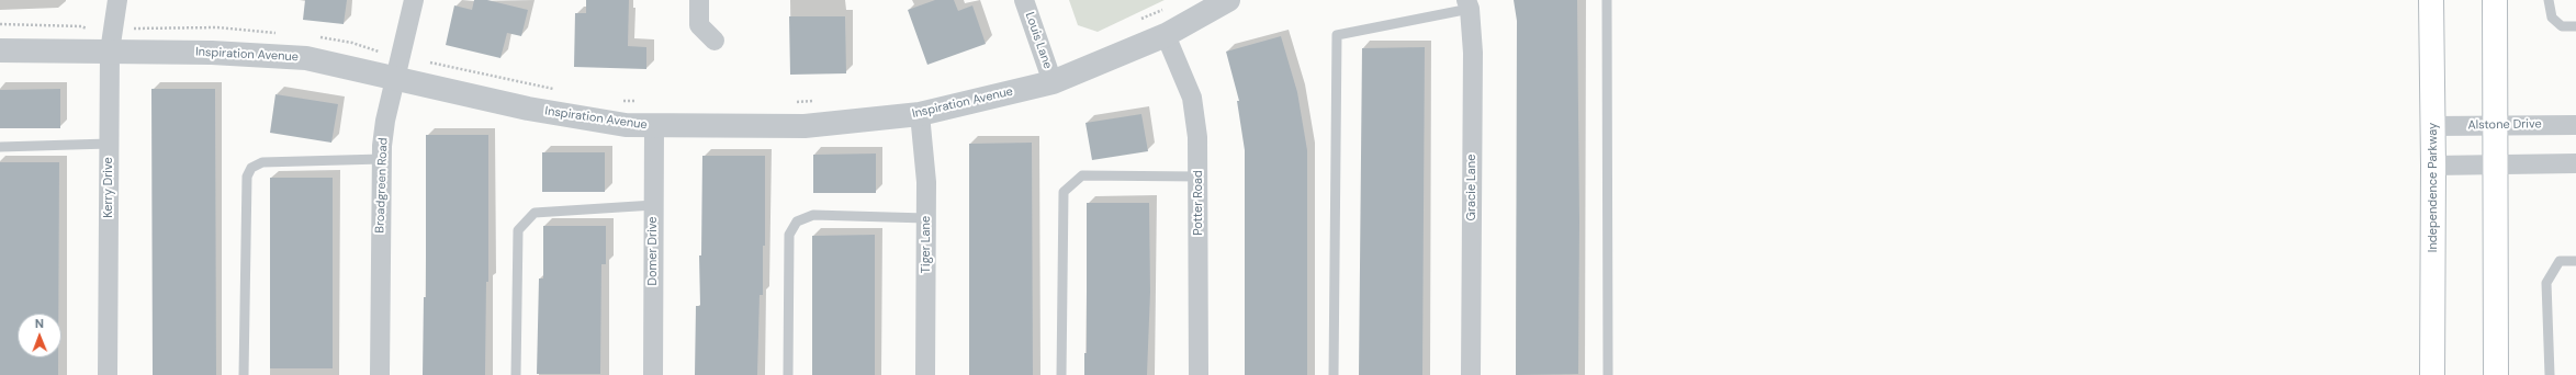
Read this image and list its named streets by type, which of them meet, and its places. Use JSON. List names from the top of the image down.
{
  "streets": {
    "main road": ["Independence Parkway"],
    "street": [
      "Louis Lane",
      "Inspiration Avenue",
      "Alstone Drive",
      "Broadgreen Road",
      "Kerry Drive",
      "Gracie Lane",
      "Potter Road",
      "Tiger Lane",
      "Domer Drive"
    ]
  },
  "crossings": [
    ["Louis Lane", "Inspiration Avenue"],
    ["Inspiration Avenue", "Broadgreen Road"],
    ["Inspiration Avenue", "Kerry Drive"],
    ["Inspiration Avenue", "Potter Road"],
    ["Inspiration Avenue", "Tiger Lane"],
    ["Inspiration Avenue", "Domer Drive"],
    ["Alstone Drive", "Independence Parkway"]
  ],
  "north": "top"
}
